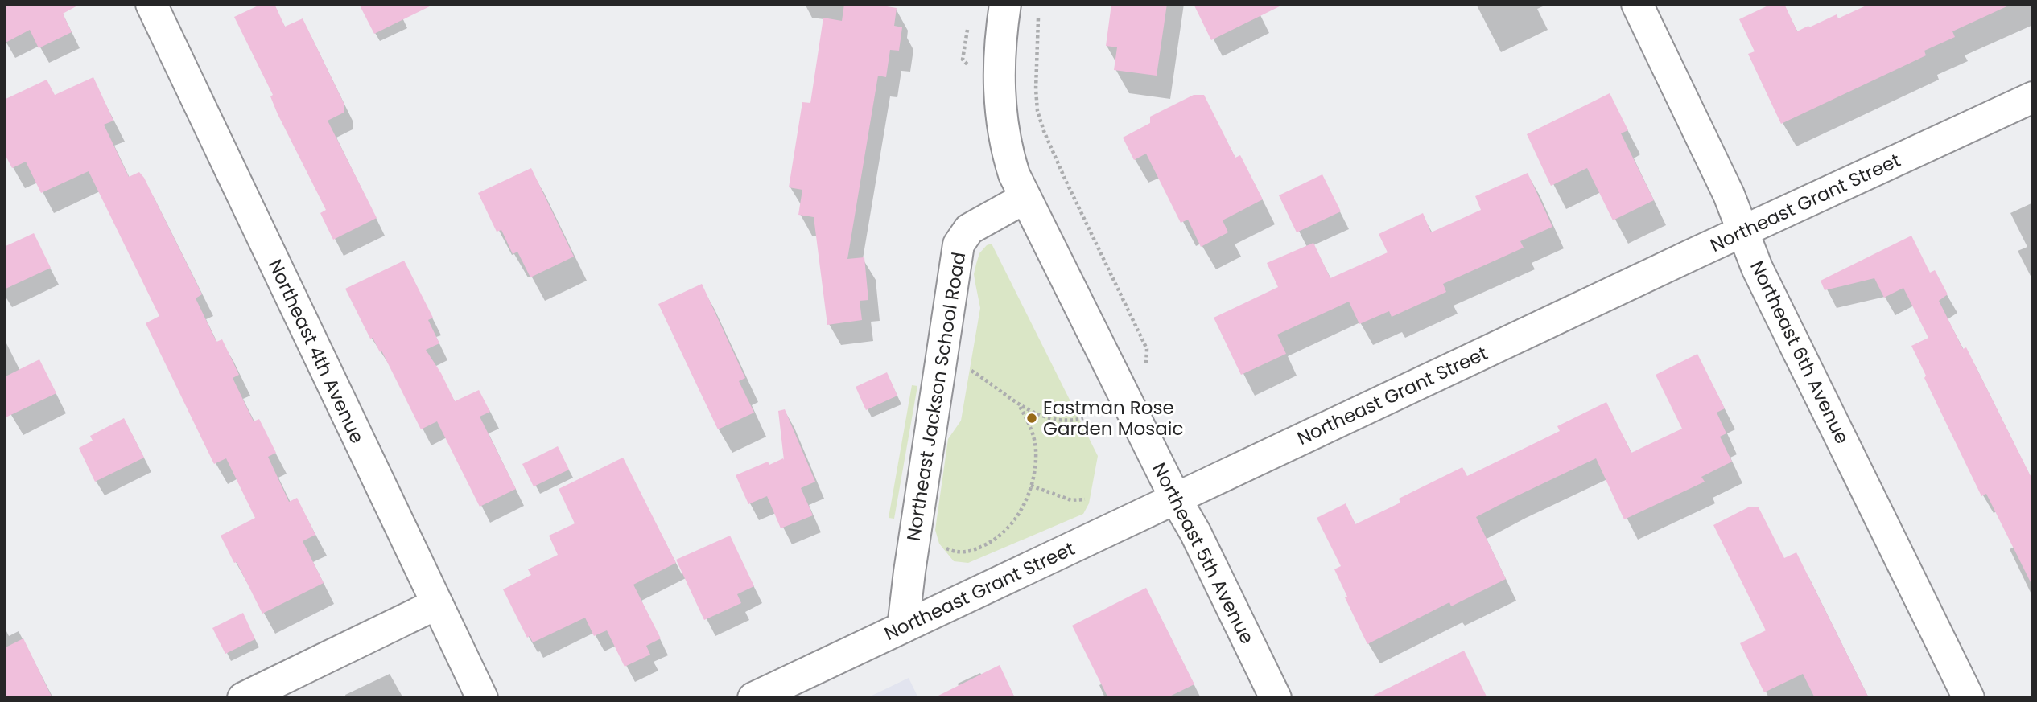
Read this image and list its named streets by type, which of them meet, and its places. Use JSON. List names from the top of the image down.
{
  "streets": {
    "street": [
      "Northeast Grant Street",
      "Northeast 4th Avenue",
      "Northeast 6th Avenue",
      "Northeast Jackson School Road",
      "Northeast 5th Avenue"
    ]
  },
  "crossings": [
    ["Northeast Grant Street", "Northeast 6th Avenue"],
    ["Northeast Grant Street", "Northeast Jackson School Road"],
    ["Northeast Grant Street", "Northeast 5th Avenue"],
    ["Northeast Jackson School Road", "Northeast 5th Avenue"]
  ],
  "places": ["Eastman Rose Garden Mosaic"]
}
